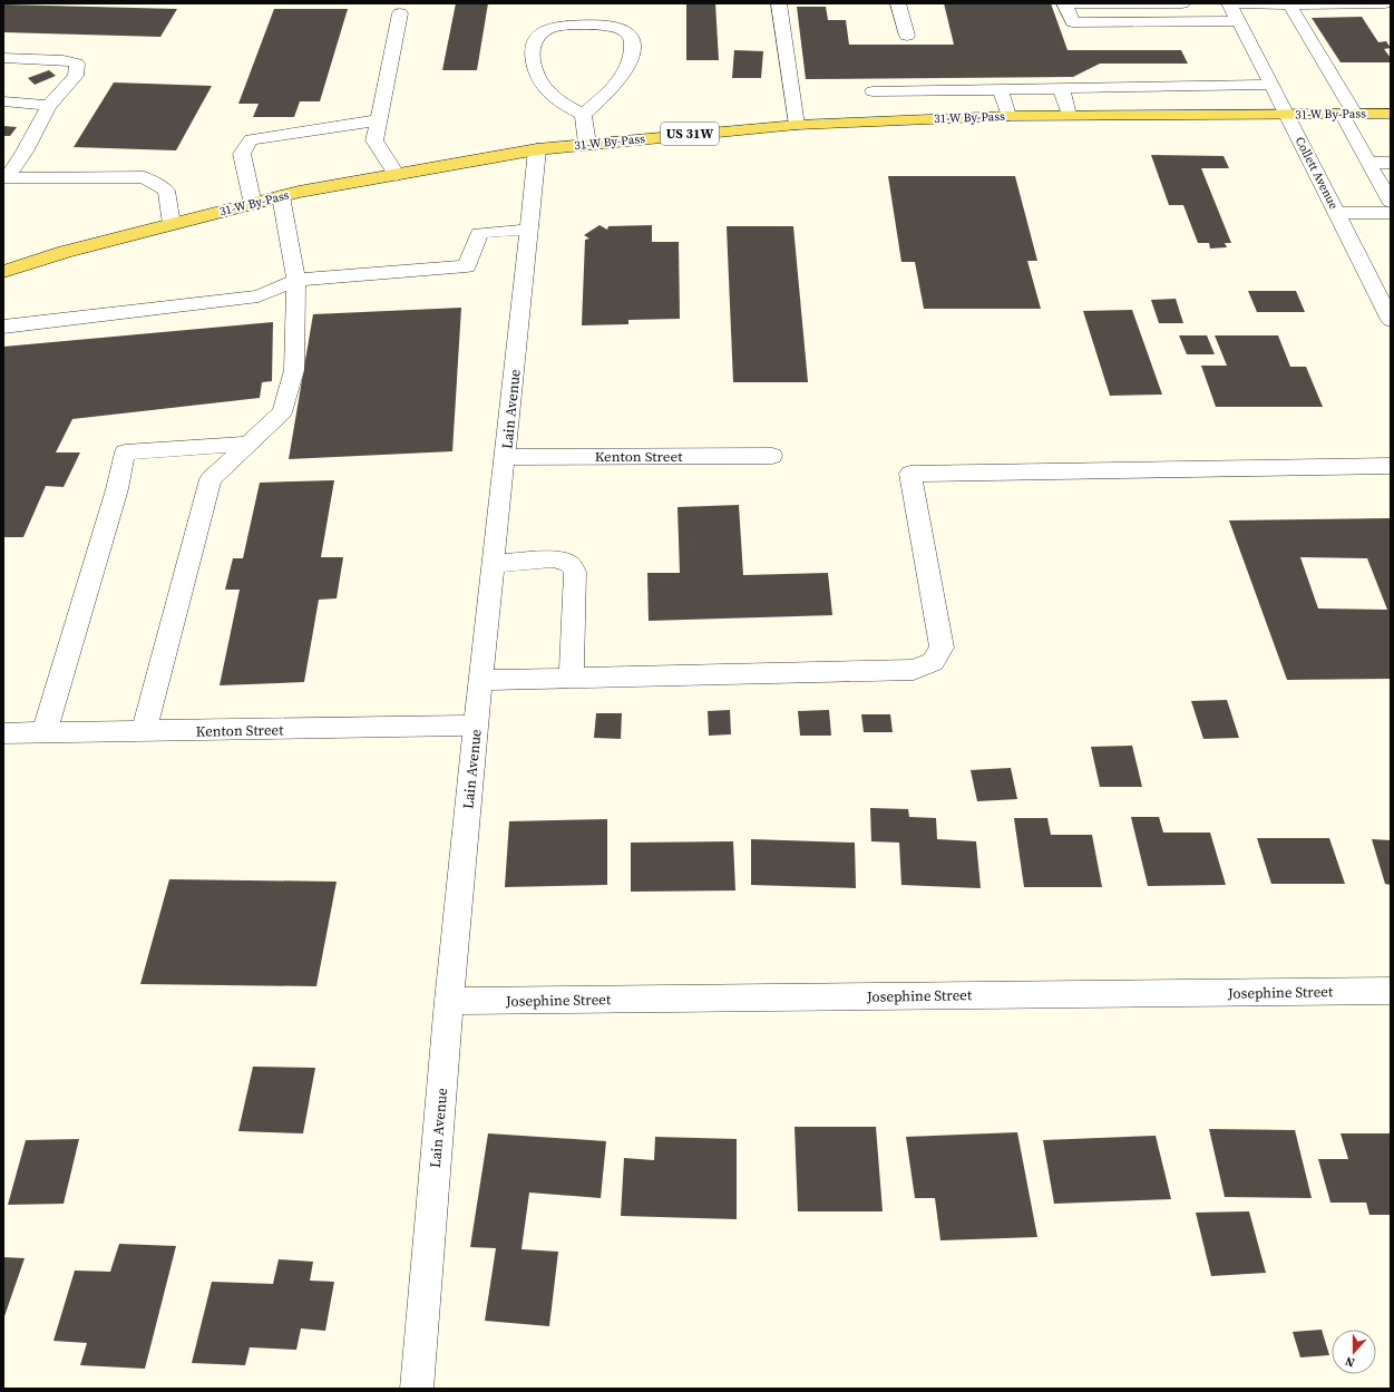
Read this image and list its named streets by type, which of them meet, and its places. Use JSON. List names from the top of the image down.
{
  "streets": {
    "main road": ["31-W By-Pass", "US 31W"],
    "street": [
      "Collett Avenue",
      "Lain Avenue",
      "Kenton Street",
      "Josephine Street"
    ]
  },
  "crossings": [
    ["31-W By-Pass", "Collett Avenue"],
    ["31-W By-Pass", "Lain Avenue"],
    ["Lain Avenue", "Kenton Street"],
    ["Lain Avenue", "Josephine Street"]
  ],
  "north": "bottom"
}
